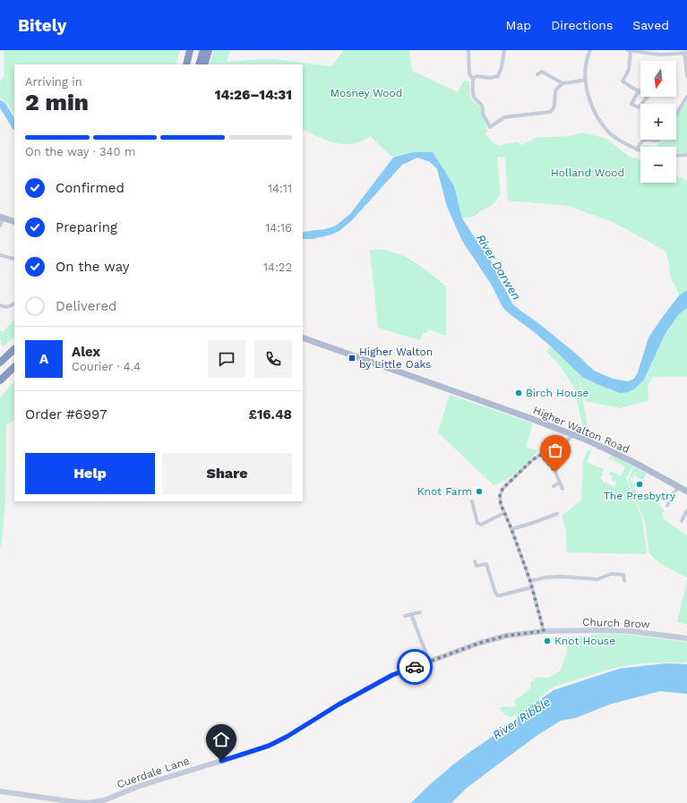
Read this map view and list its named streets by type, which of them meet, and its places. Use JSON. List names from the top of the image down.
{
  "streets": {
    "main road": ["Higher Walton Road", "Church Brow", "Cuerdale Lane"]
  },
  "crossings": [
    ["Church Brow", "Cuerdale Lane"]
  ],
  "water": ["River Darwen", "River Ribble"],
  "parks": ["Mosney Wood", "Holland Wood"],
  "places": {
    "transit": ["Higher Walton by Little Oaks"],
    "other": [
      "Birch House",
      "The Presbytry",
      "Knot Farm",
      "Knot House"
    ]
  },
  "north": "bottom",
  "page": {
    "header": "Bitely",
    "nav": ["Map", "Directions", "Saved"],
    "map_buttons": ["+", "−"],
    "heading": ["2 min", "Arriving in", "14:26–14:31"],
    "panel": [
      "Alex",
      "Courier · 4.4",
      "Order #6997",
      "£16.48"
    ],
    "bar": "On the way · 340 m",
    "list": [
      ["Confirmed", "14:11"],
      ["Preparing", "14:16"],
      ["On the way", "14:22"],
      "Delivered"
    ],
    "round": "A",
    "buttons": ["Help", "Share"]
  }
}
